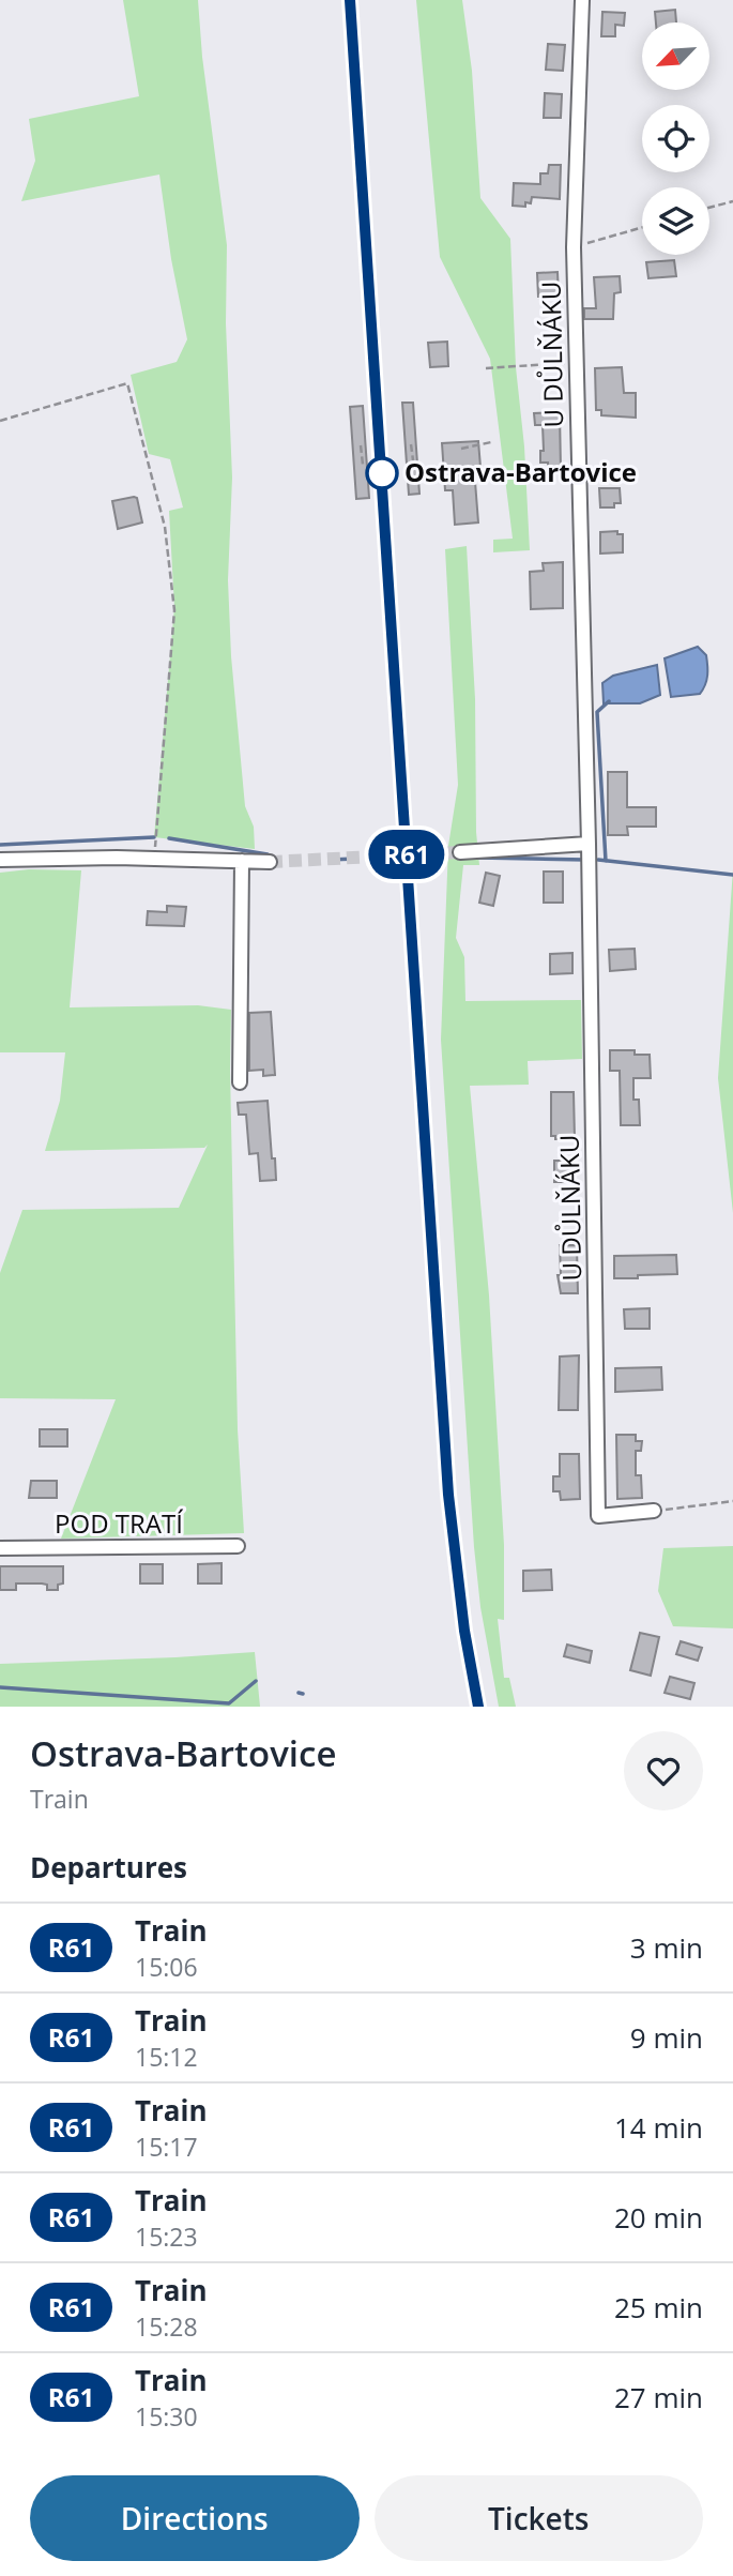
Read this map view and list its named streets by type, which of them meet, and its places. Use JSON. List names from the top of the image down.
{
  "streets": {
    "street": ["U DŮLŇÁKU", "POD TRATÍ"]
  },
  "places": ["Ostrava-Bartovice"],
  "north": "bottom left",
  "page": {
    "on_map": "R61",
    "heading": [
      ["Ostrava-Bartovice", "Train"],
      "Departures"
    ],
    "list": [
      {
        "mark": "R61",
        "name": "Train",
        "note": "15:06",
        "value": "3 min"
      },
      {
        "mark": "R61",
        "name": "Train",
        "note": "15:12",
        "value": "9 min"
      },
      {
        "mark": "R61",
        "name": "Train",
        "note": "15:17",
        "value": "14 min"
      },
      {
        "mark": "R61",
        "name": "Train",
        "note": "15:23",
        "value": "20 min"
      },
      {
        "mark": "R61",
        "name": "Train",
        "note": "15:28",
        "value": "25 min"
      },
      {
        "mark": "R61",
        "name": "Train",
        "note": "15:30",
        "value": "27 min"
      }
    ],
    "buttons": ["Directions", "Tickets"]
  }
}
